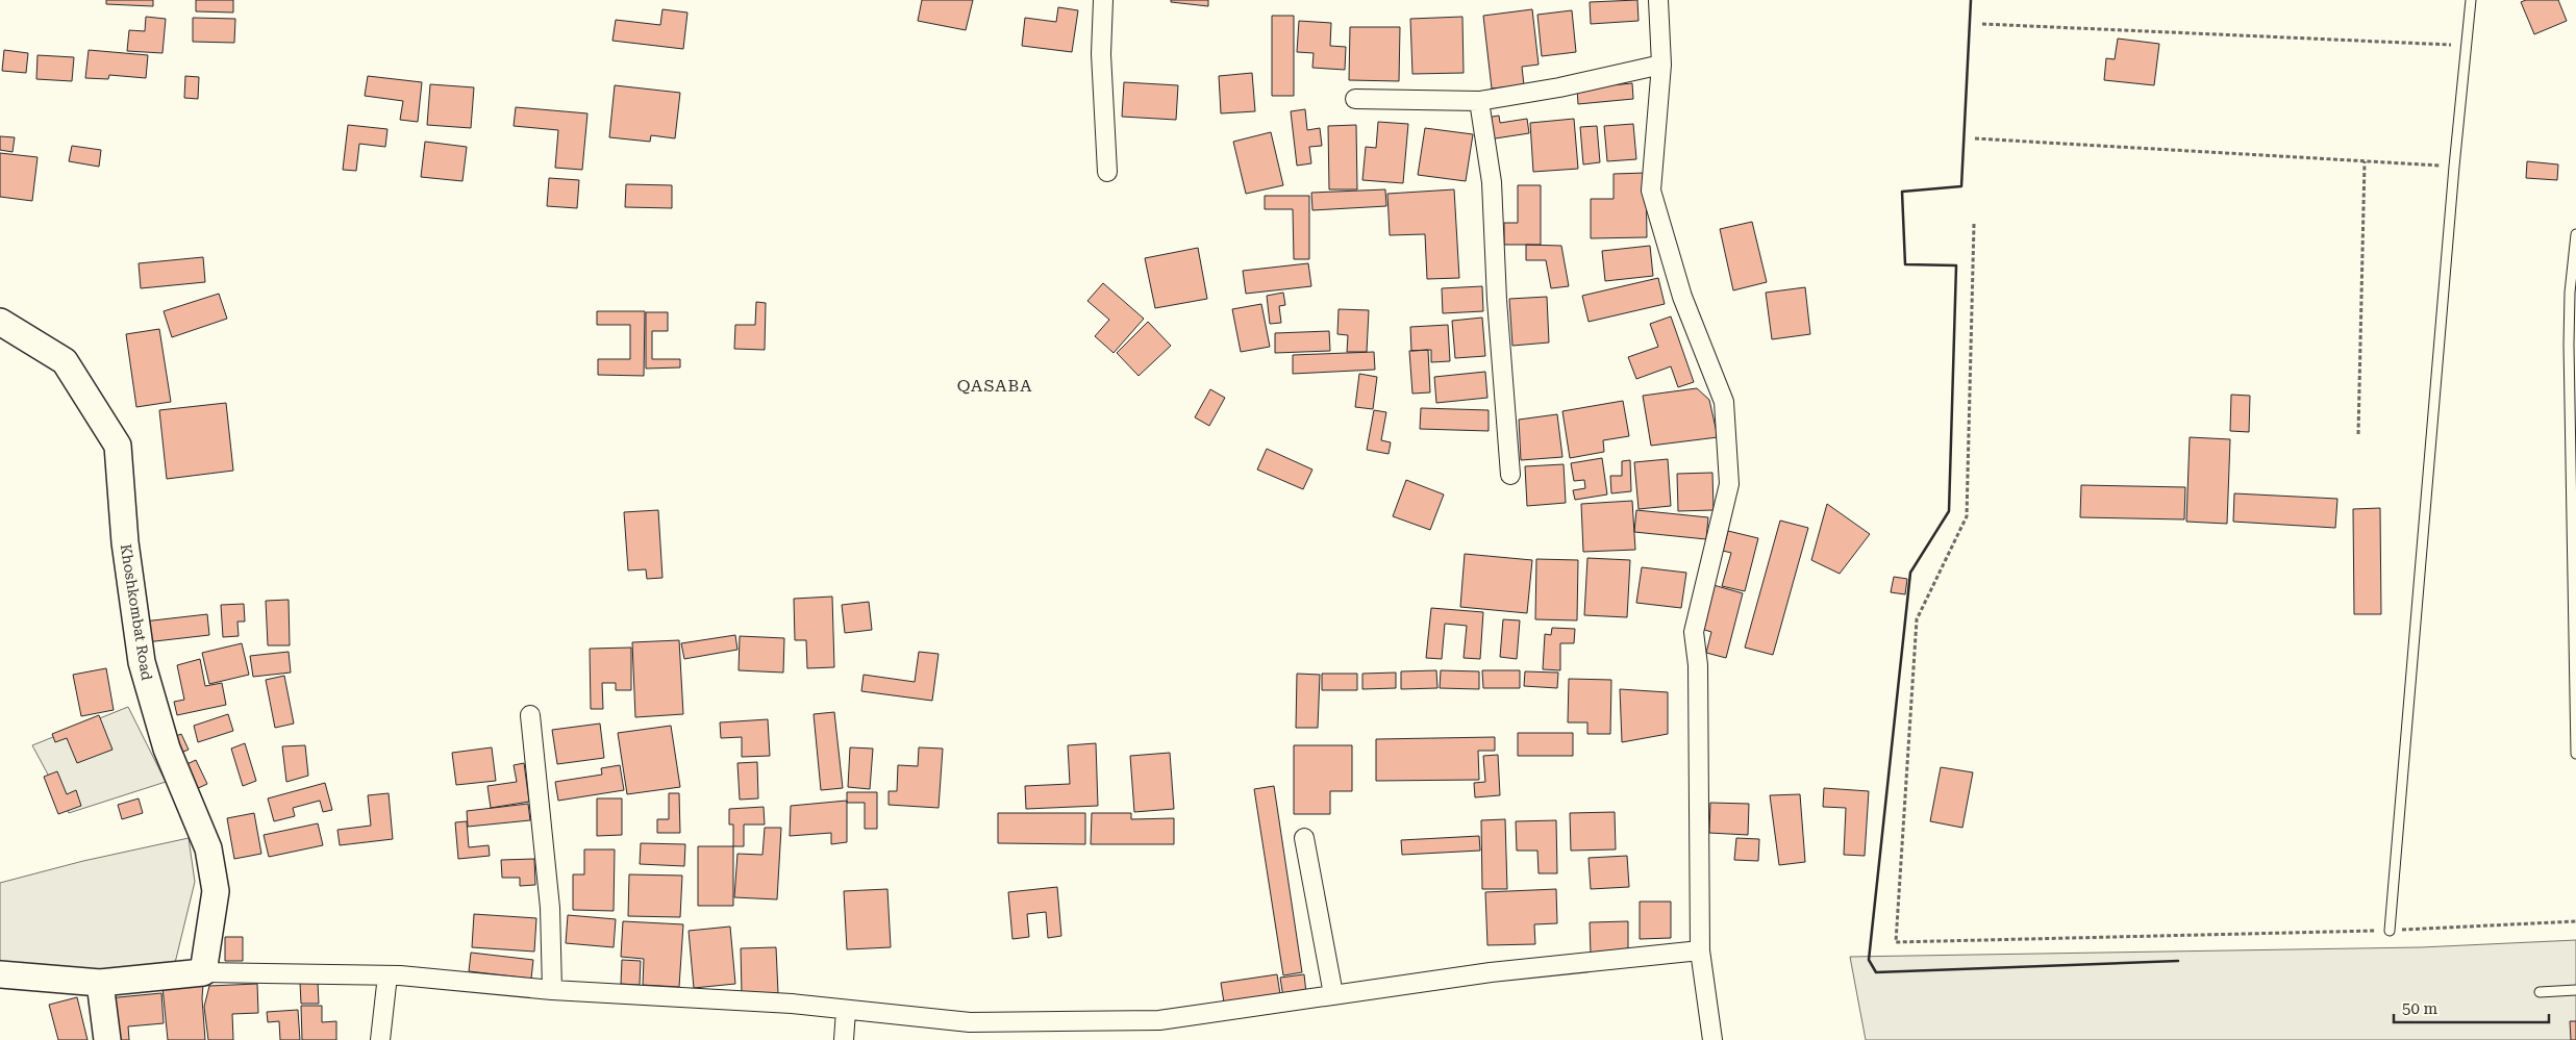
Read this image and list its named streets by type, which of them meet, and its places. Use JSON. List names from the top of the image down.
{
  "streets": {
    "street": ["Khoshkombat Road"]
  },
  "districts": ["QASABA"],
  "scale_bar": "50 m"
}
